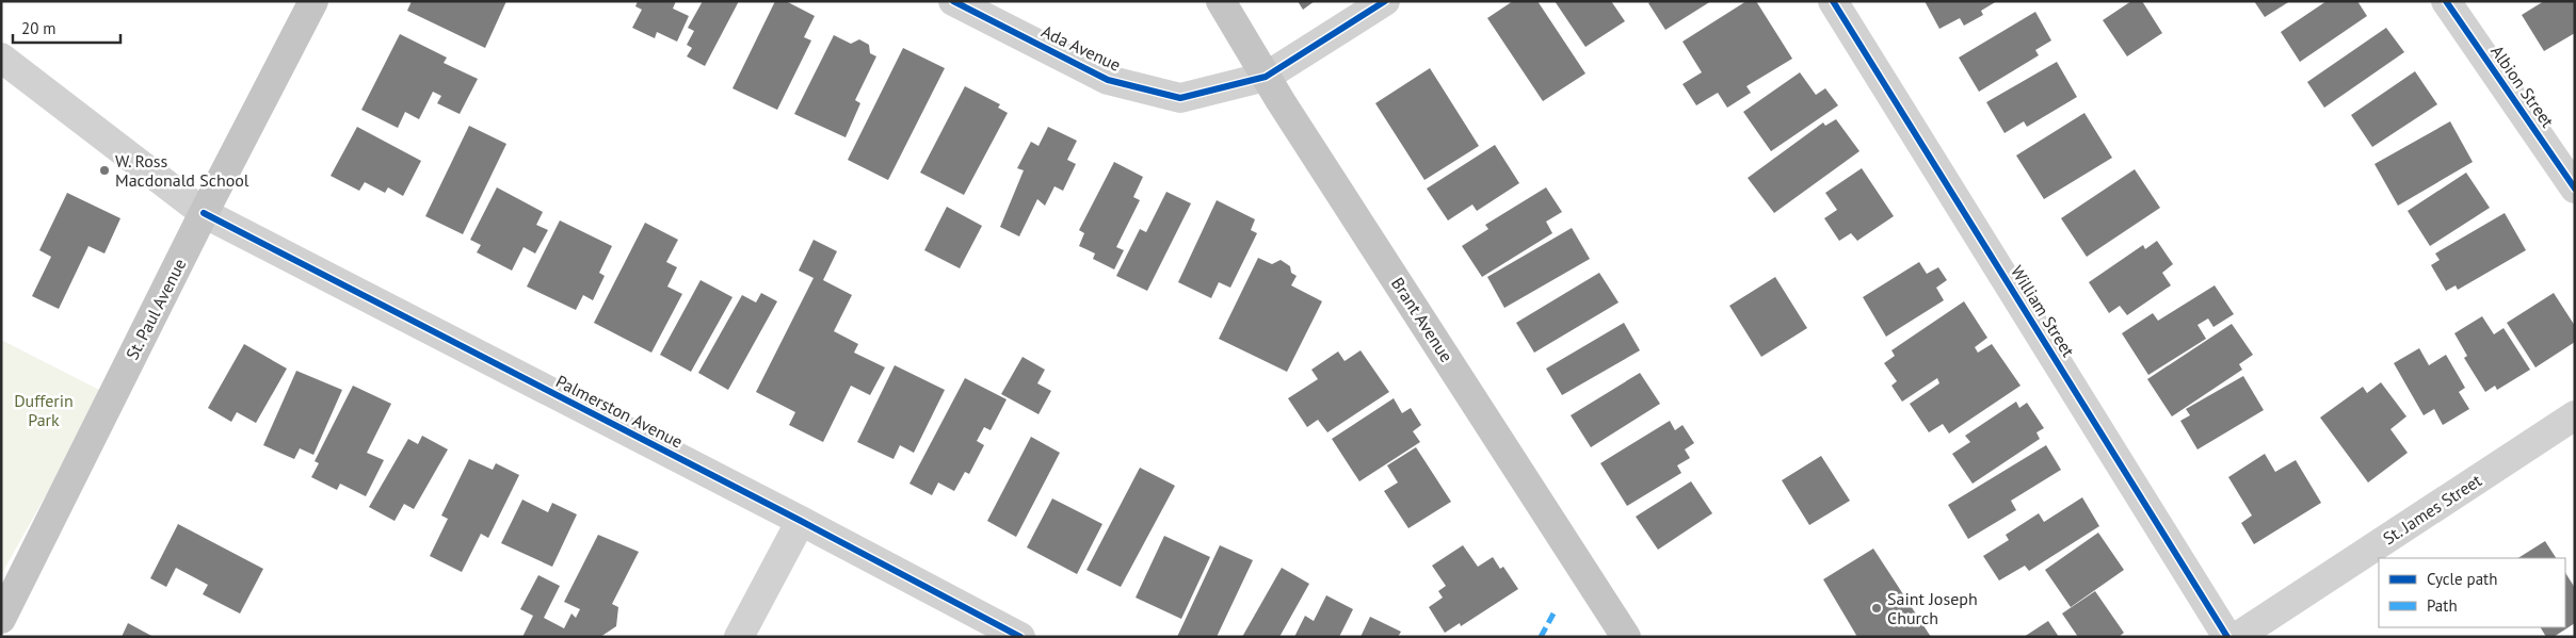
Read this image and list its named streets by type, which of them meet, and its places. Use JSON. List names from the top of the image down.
{
  "streets": {
    "main road": ["St. Paul Avenue", "Brant Avenue"],
    "street": [
      "Ada Avenue",
      "Albion Street",
      "William Street",
      "Palmerston Avenue",
      "St. James Street"
    ]
  },
  "crossings": [
    ["Ada Avenue", "Brant Avenue"],
    ["St. Paul Avenue", "Palmerston Avenue"]
  ],
  "parks": ["Dufferin Park"],
  "places": ["W. Ross Macdonald School", "Saint Joseph Church"],
  "legend": ["Cycle path", "Path"],
  "scale_bar": "20 m"
}
